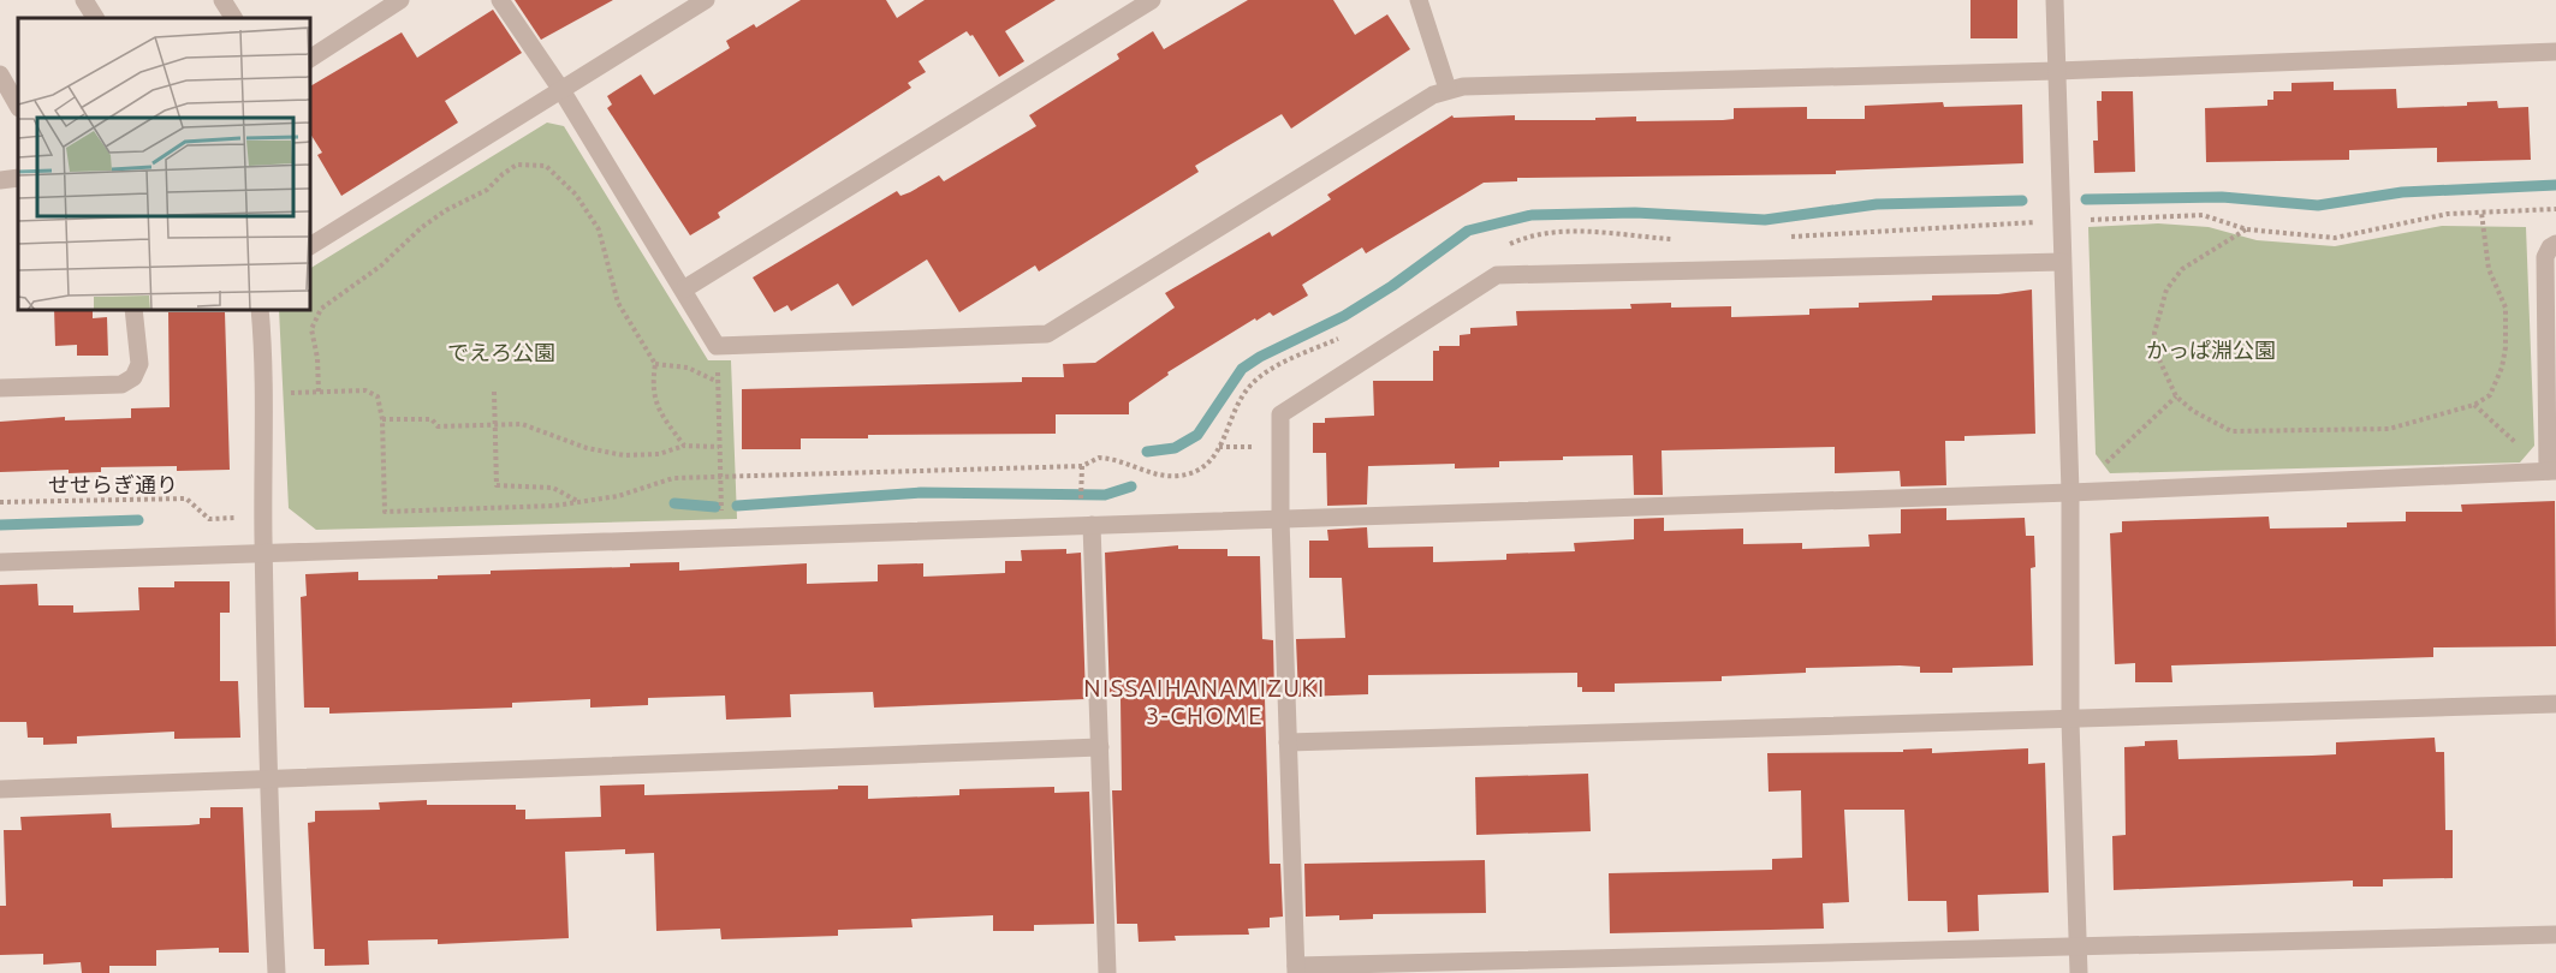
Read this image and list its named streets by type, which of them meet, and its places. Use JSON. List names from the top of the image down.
{
  "streets": {
    "path": ["せせらぎ通り"]
  },
  "districts": ["NISSAIHANAMIZUKI 3-CHOME"],
  "parks": ["かっぱ淵公園", "でえろ公園"]
}
